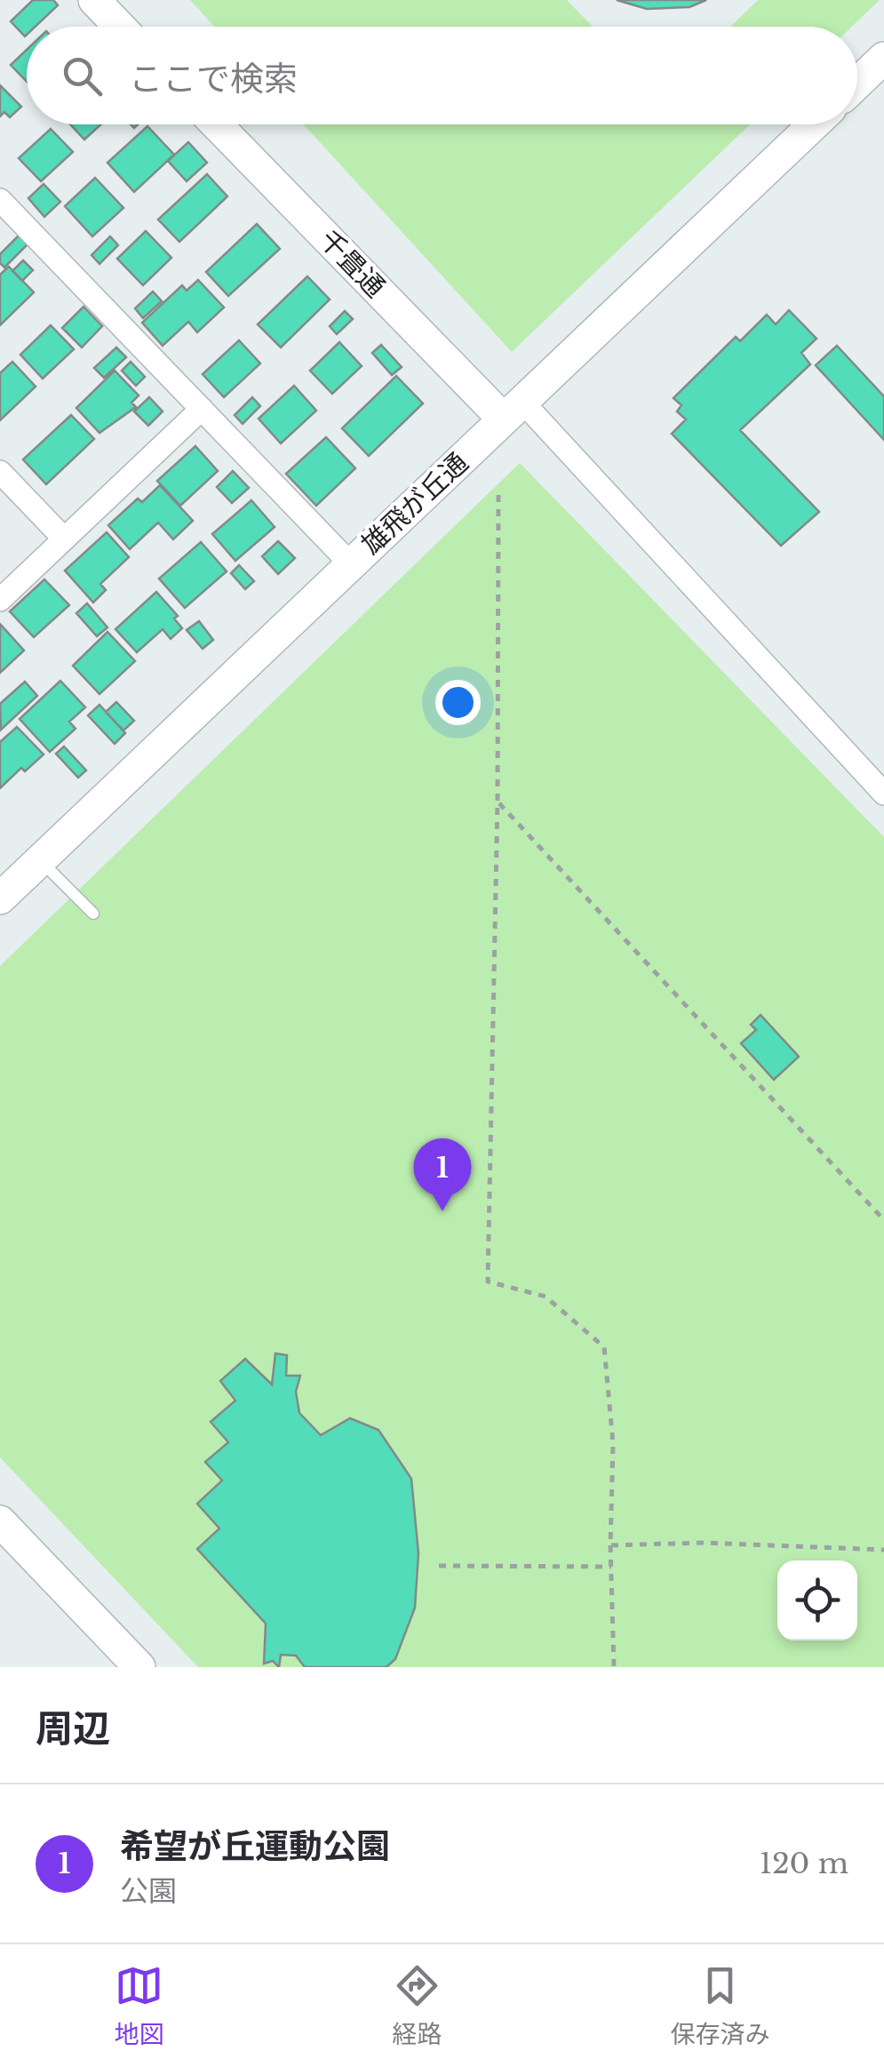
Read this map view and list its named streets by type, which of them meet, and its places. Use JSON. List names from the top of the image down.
{
  "streets": {
    "street": ["千畳通", "雄飛が丘通"]
  },
  "crossings": [
    ["千畳通", "雄飛が丘通"]
  ],
  "page": {
    "search": "ここで検索",
    "pins": "1",
    "heading": "周辺",
    "list": [
      {
        "mark": "1",
        "name": "希望が丘運動公園",
        "note": "公園",
        "value": "120 m"
      }
    ],
    "nav": ["地図", "経路", "保存済み"]
  }
}
